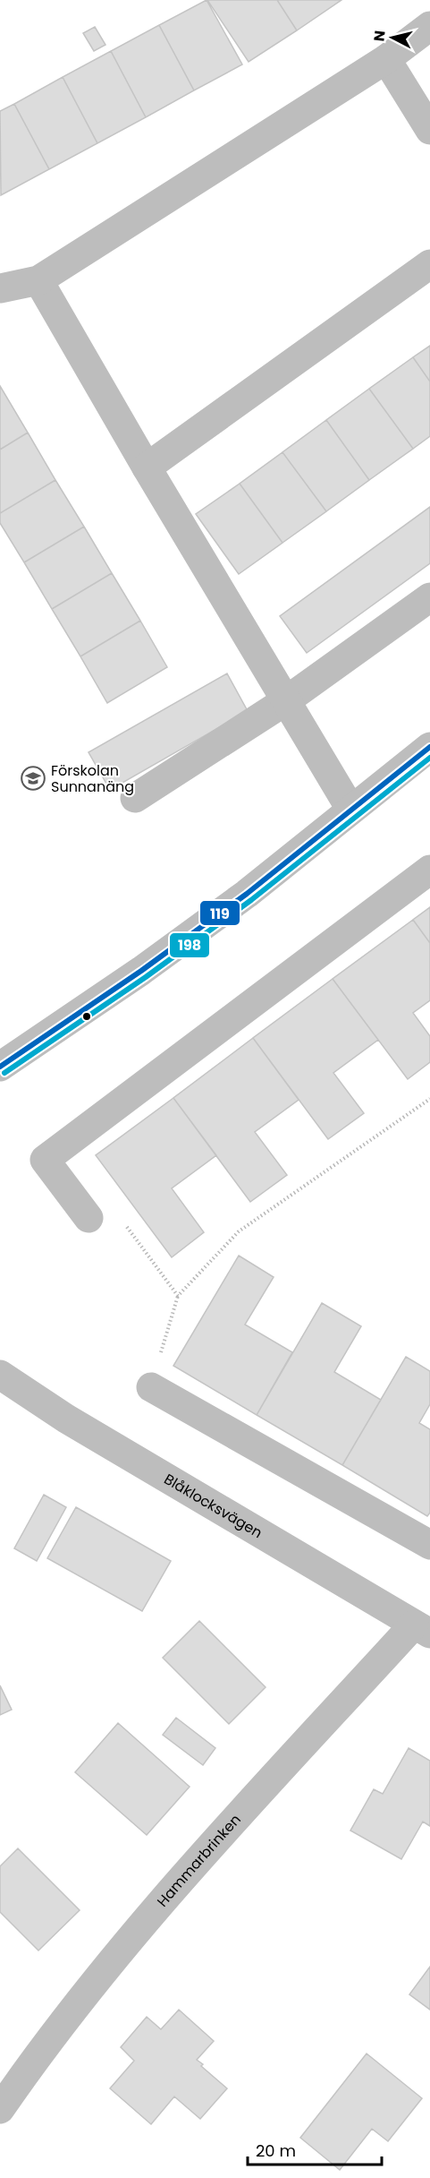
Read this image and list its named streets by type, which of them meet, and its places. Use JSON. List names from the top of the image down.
{
  "streets": {
    "street": ["Blåklocksvägen", "Hammarbrinken"]
  },
  "crossings": [
    ["Blåklocksvägen", "Hammarbrinken"]
  ],
  "places": {
    "school or university": ["Förskolan Sunnanäng"]
  },
  "lines": ["transit line 119", "transit line 198"],
  "scale_bar": "20 m",
  "north": "left"
}
